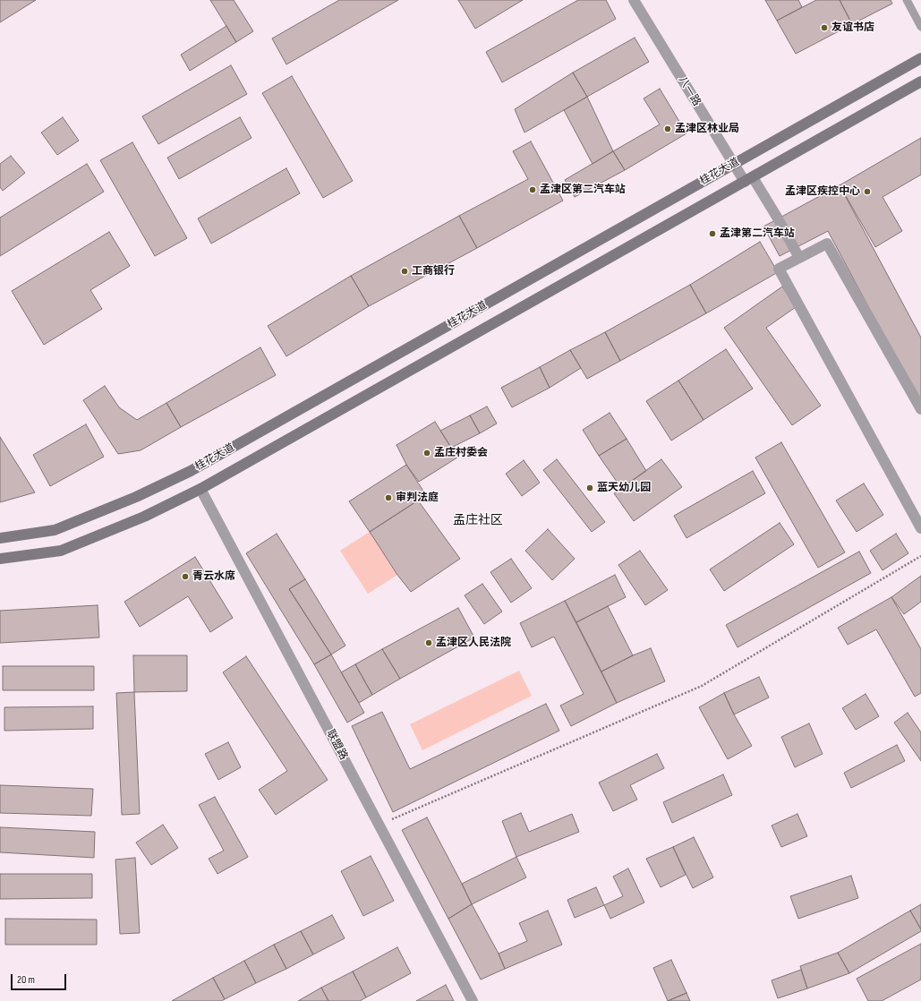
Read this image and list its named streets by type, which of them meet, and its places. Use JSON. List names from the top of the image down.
{
  "streets": {
    "main road": ["桂花大道"],
    "street": ["八一路", "联盟路"]
  },
  "crossings": [
    ["八一路", "桂花大道"],
    ["桂花大道", "联盟路"]
  ],
  "districts": ["孟庄社区"],
  "places": [
    "友谊书店",
    "孟津区林业局",
    "孟津区第二汽车站",
    "孟津区疾控中心",
    "孟津第二汽车站",
    "工商银行",
    "孟庄村委会",
    "蓝天幼儿园",
    "审判法庭",
    "青云水席",
    "孟津区人民法院"
  ],
  "scale_bar": "20 m"
}
